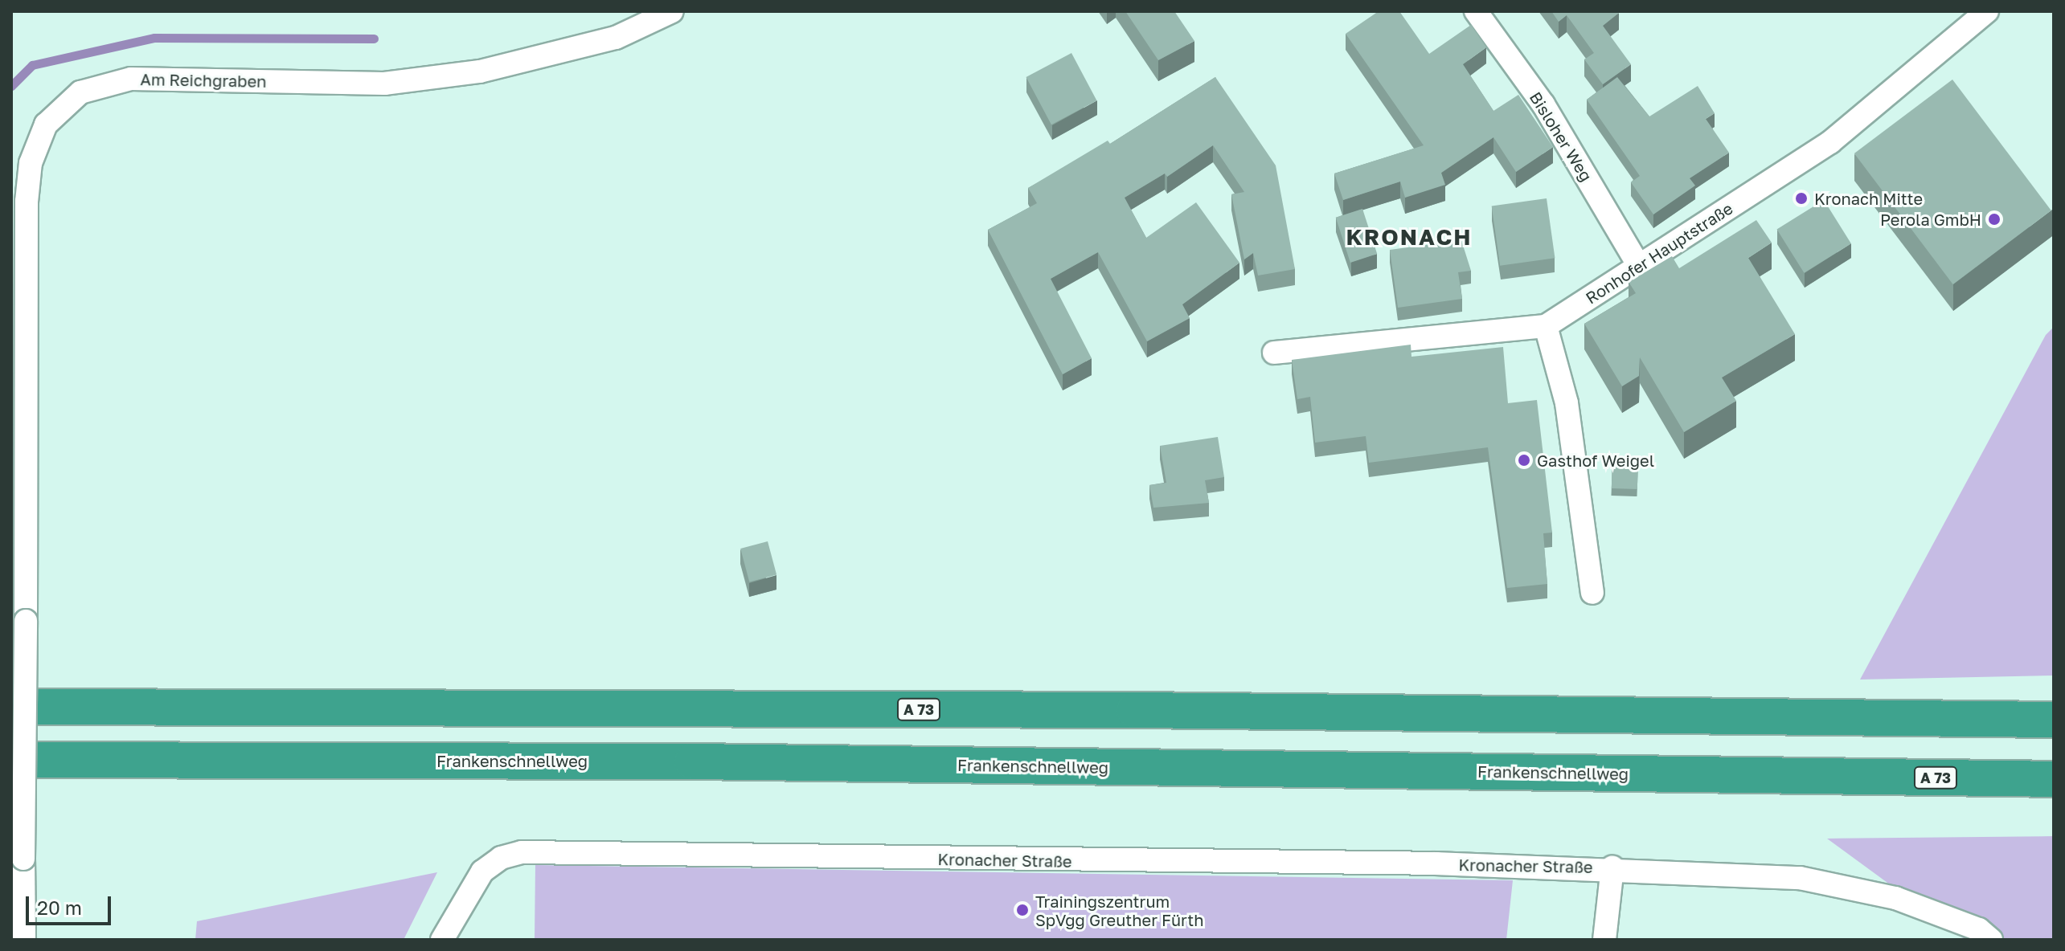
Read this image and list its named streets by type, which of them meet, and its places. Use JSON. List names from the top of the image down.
{
  "streets": {
    "highway": ["A 73", "Frankenschnellweg"],
    "street": [
      "Am Reichgraben",
      "Bisloher Weg",
      "Ronhofer Hauptstraße",
      "Kronacher Straße"
    ]
  },
  "crossings": [
    ["Bisloher Weg", "Ronhofer Hauptstraße"]
  ],
  "districts": ["KRONACH"],
  "places": [
    "Kronach Mitte",
    "Perola GmbH",
    "Gasthof Weigel",
    "Trainingszentrum SpVgg Greuther Fürth"
  ],
  "scale_bar": "20 m"
}
